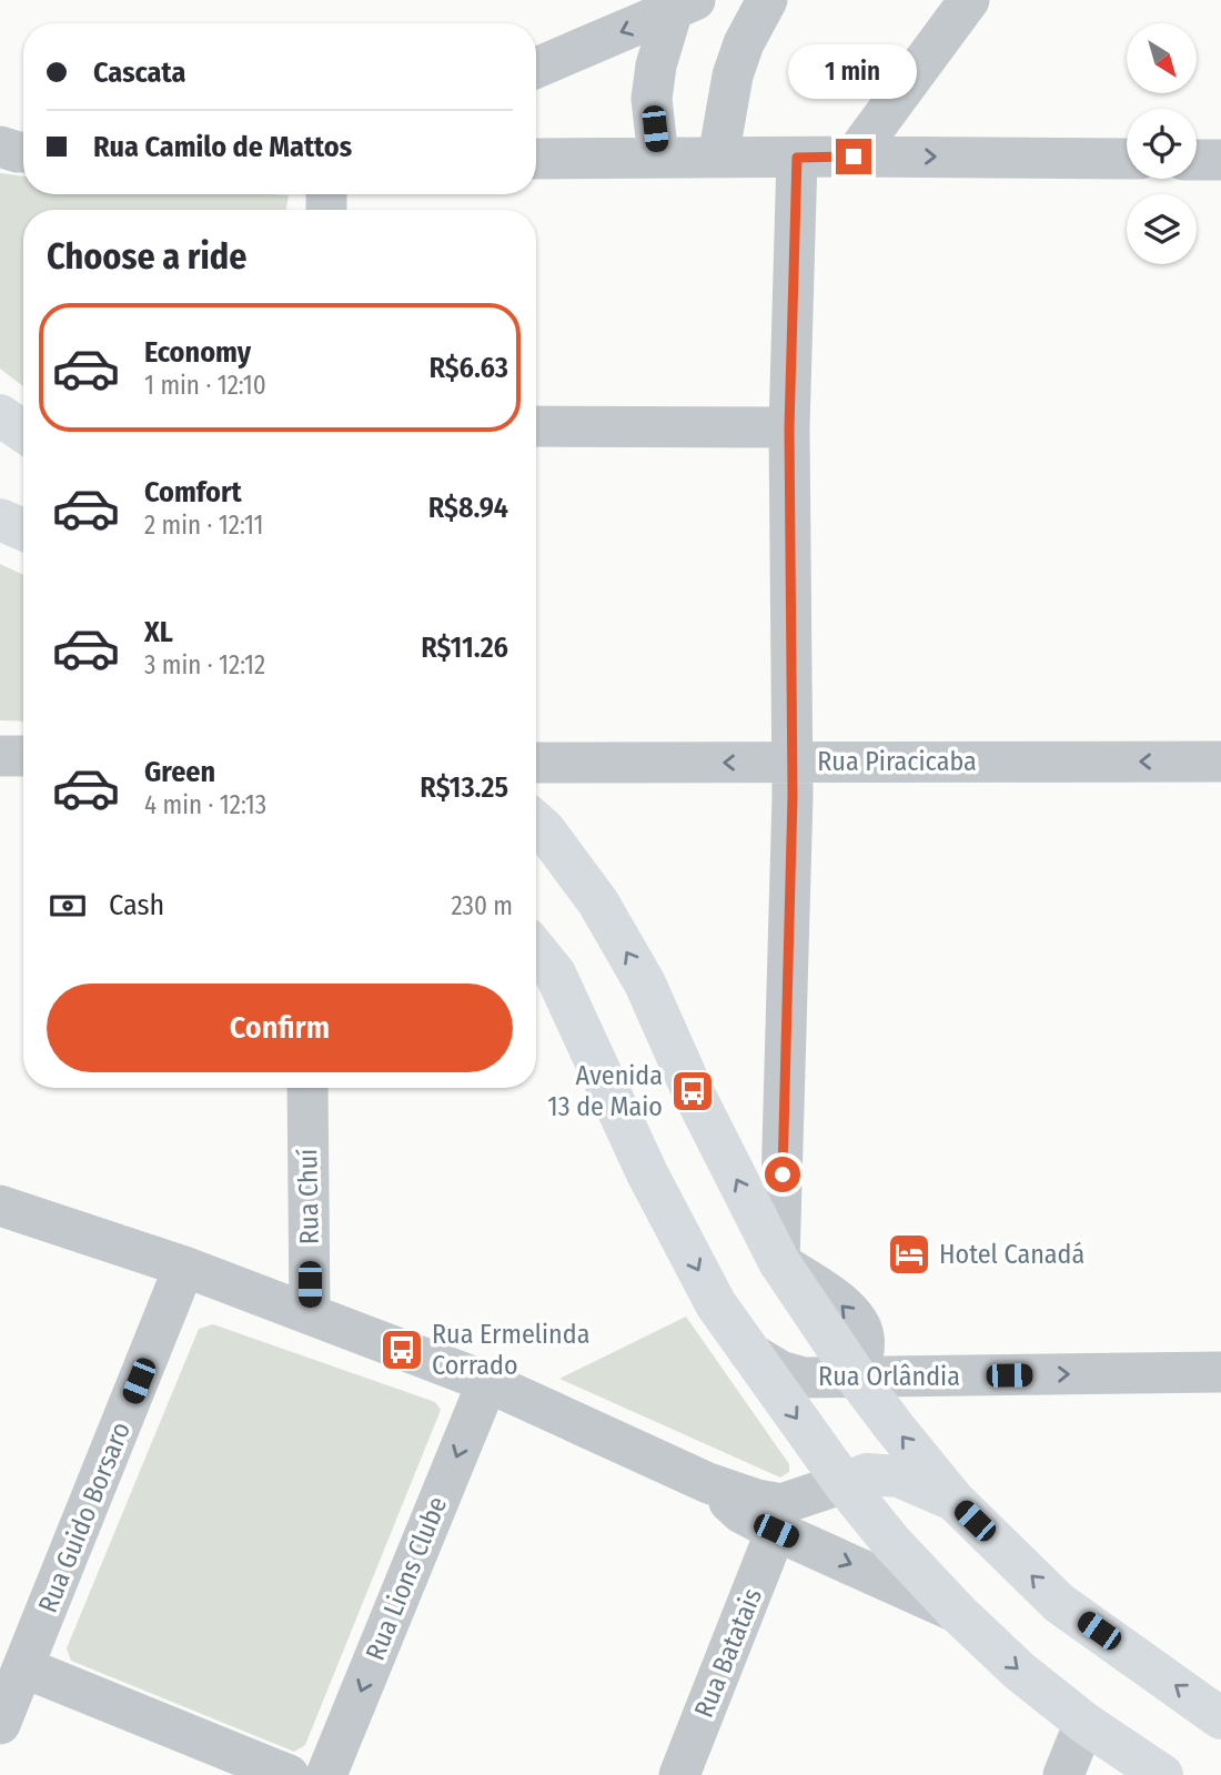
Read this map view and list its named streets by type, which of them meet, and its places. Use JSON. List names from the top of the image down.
{
  "streets": {
    "street": [
      "Rua Piracicaba",
      "Rua Chuí",
      "Rua Orlândia",
      "Rua Guido Borsaro",
      "Rua Lions Clube",
      "Rua Batatais"
    ]
  },
  "one_way": ["Rua Orlândia", "Rua Lions Clube"],
  "places": {
    "bus stop": ["Avenida 13 de Maio", "Rua Ermelinda Corrado"],
    "hotel": ["Hotel Canadá"]
  },
  "north": "bottom right",
  "page": {
    "banner": ["Cascata", "Rua Camilo de Mattos"],
    "bubble": "1 min",
    "heading": "Choose a ride",
    "list": [
      {
        "name": "Economy",
        "note": "1 min · 12:10",
        "value": "R$6.63"
      },
      {
        "name": "Comfort",
        "note": "2 min · 12:11",
        "value": "R$8.94"
      },
      {
        "name": "XL",
        "note": "3 min · 12:12",
        "value": "R$11.26"
      },
      {
        "name": "Green",
        "note": "4 min · 12:13",
        "value": "R$13.25"
      }
    ],
    "pay": ["Cash", "230 m"],
    "buttons": "Confirm"
  }
}
